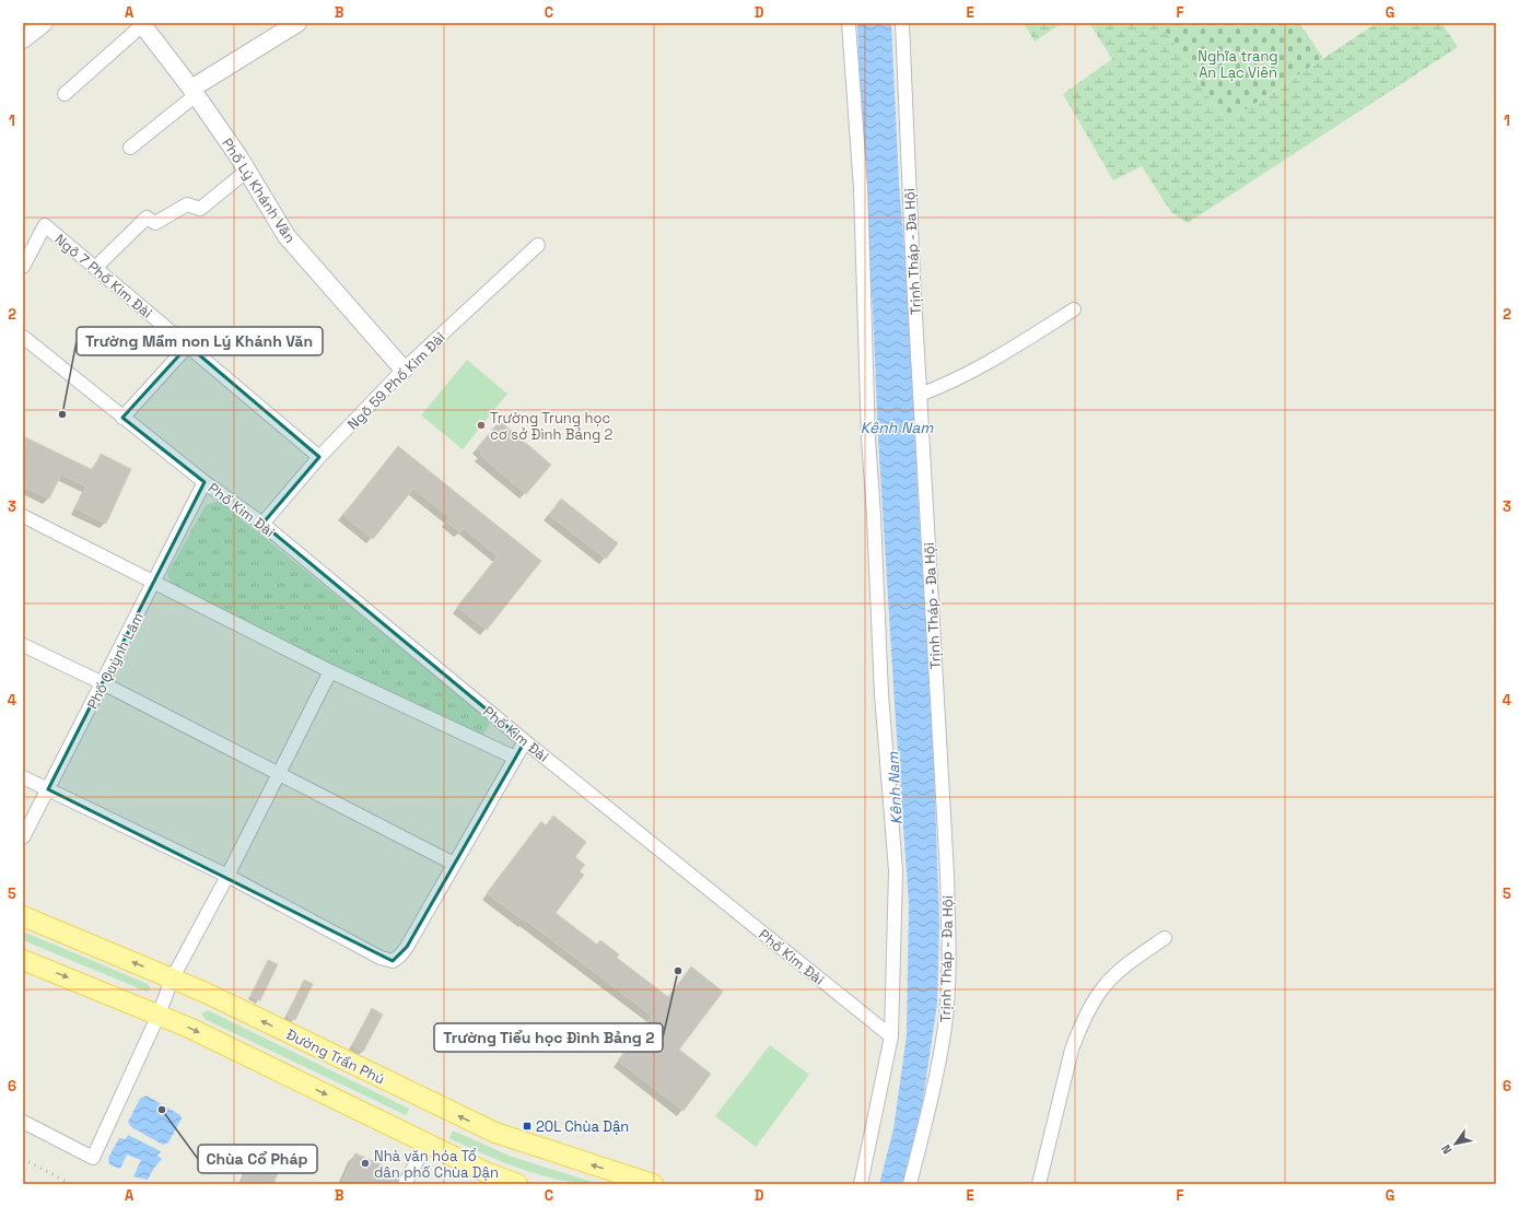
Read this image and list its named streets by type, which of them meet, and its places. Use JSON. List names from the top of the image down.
{
  "streets": {
    "main road": ["Phố Lý Khánh Văn", "Đường Trần Phú"],
    "street": [
      "Trịnh Tháp - Đa Hội",
      "Ngõ 7 Phố Kim Đài",
      "Ngõ 59 Phố Kim Đài",
      "Phố Kim Đài",
      "Phố Quỳnh Lâm"
    ]
  },
  "crossings": [
    ["Phố Lý Khánh Văn", "Ngõ 59 Phố Kim Đài"],
    ["Ngõ 7 Phố Kim Đài", "Ngõ 59 Phố Kim Đài"],
    ["Ngõ 59 Phố Kim Đài", "Phố Kim Đài"],
    ["Phố Kim Đài", "Phố Quỳnh Lâm"]
  ],
  "water": ["Kênh Nam"],
  "parks": ["Nghĩa trang An Lạc Viên"],
  "places": {
    "other": [
      "Trường Mầm non Lý Khánh Văn",
      "Trường Trung học cơ sở Đình Bảng 2",
      "Trường Tiểu học Đình Bảng 2",
      "Chùa Cổ Pháp",
      "Nhà văn hóa Tổ dân phố Chùa Dận"
    ],
    "transit": ["20L Chùa Dận"]
  },
  "north": "bottom left",
  "grid": {
    "columns": [
      "A",
      "B",
      "C",
      "D",
      "E",
      "F",
      "G"
    ],
    "rows": [
      "1",
      "2",
      "3",
      "4",
      "5",
      "6"
    ]
  }
}
